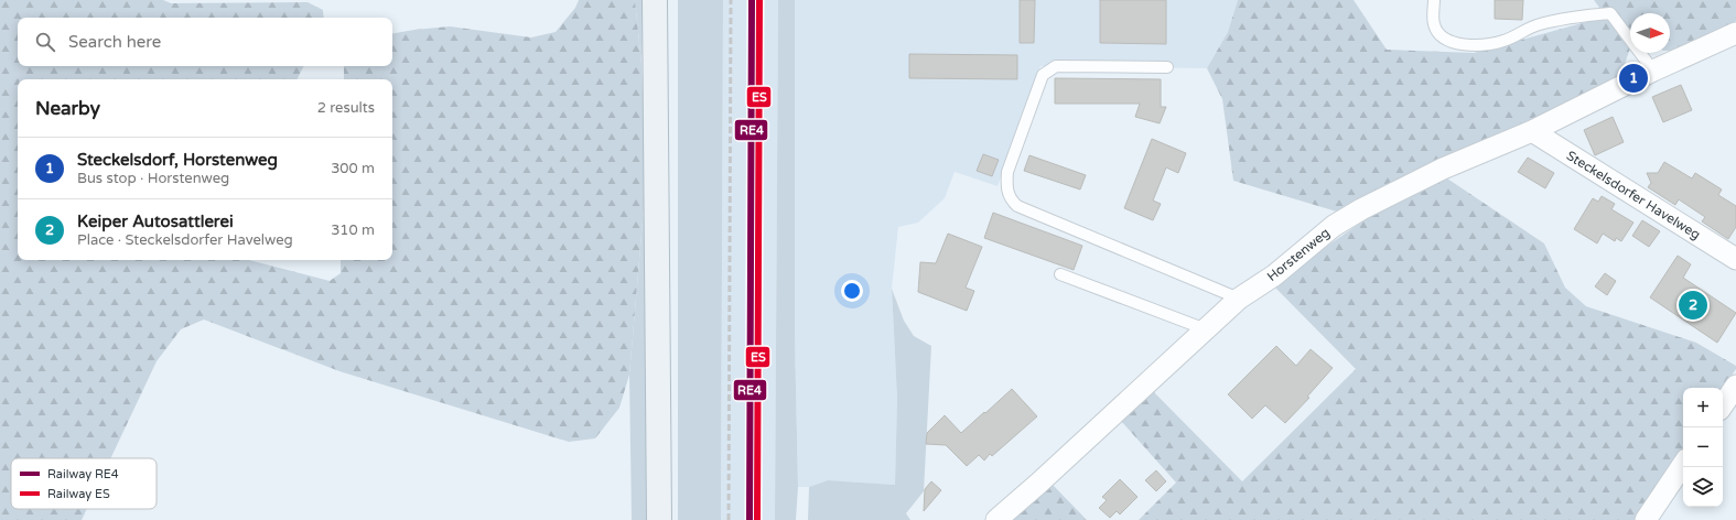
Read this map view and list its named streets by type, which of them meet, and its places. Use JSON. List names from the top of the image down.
{
  "streets": {
    "street": ["Steckelsdorfer Havelweg", "Horstenweg"]
  },
  "crossings": [
    ["Steckelsdorfer Havelweg", "Horstenweg"]
  ],
  "lines": ["rail line RE4", "rail line ES"],
  "legend": ["Railway RE4", "Railway ES"],
  "north": "right",
  "page": {
    "search": "Search here",
    "pins": ["1", "2"],
    "heading": ["Nearby", "2 results"],
    "list": [
      {
        "mark": "1",
        "name": "Steckelsdorf, Horstenweg",
        "note": "Bus stop · Horstenweg",
        "value": "300 m"
      },
      {
        "mark": "2",
        "name": "Keiper Autosattlerei",
        "note": "Place · Steckelsdorfer Havelweg",
        "value": "310 m"
      }
    ],
    "map_buttons": ["+", "−"]
  }
}
